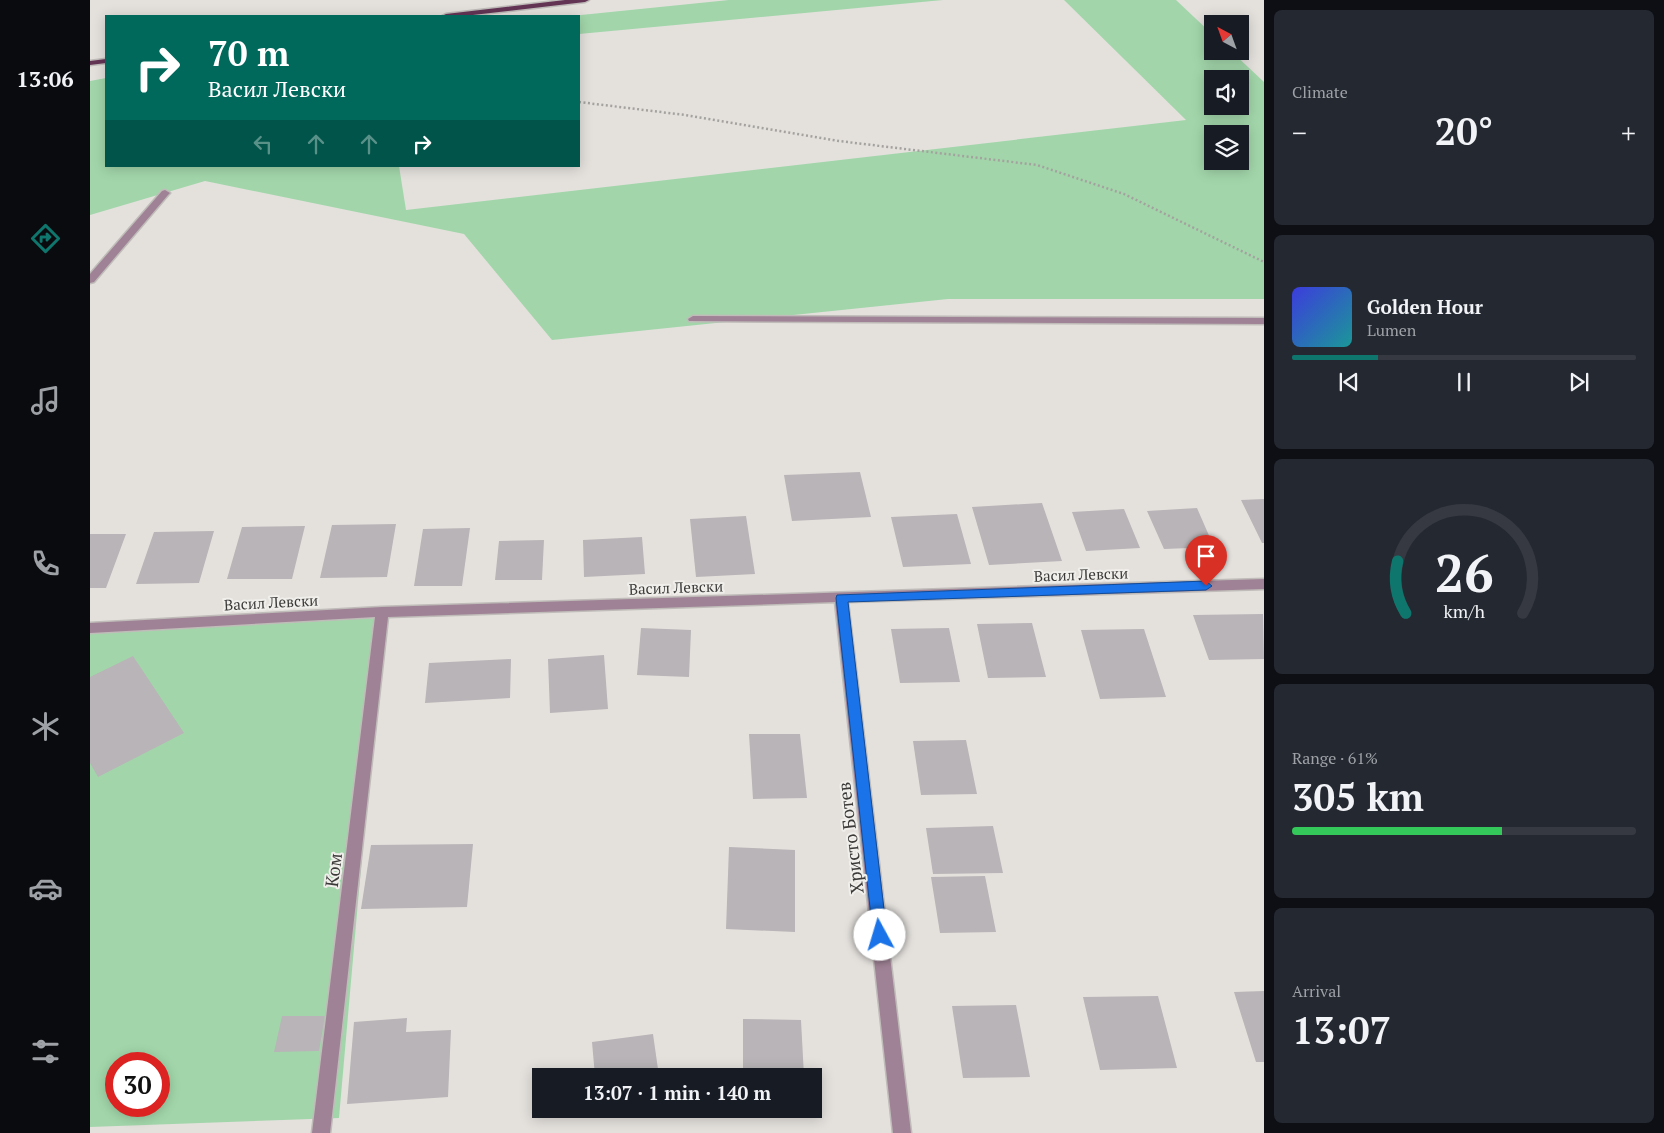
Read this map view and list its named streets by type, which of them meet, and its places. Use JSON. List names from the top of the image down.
{
  "streets": {
    "street": ["Васил Левски", "Христо Ботев", "Ком"]
  },
  "crossings": [
    ["Васил Левски", "Христо Ботев"],
    ["Васил Левски", "Ком"]
  ],
  "north": "top left",
  "page": {
    "tabs": "13:06",
    "tile": [
      "Climate",
      ["Range · 61%", "305 km"],
      ["Arrival", "13:07"]
    ],
    "turn": ["70 m", "Васил Левски"],
    "heat": ["−", "20°", "+"],
    "song": ["Golden Hour", "Lumen"],
    "limit": "30",
    "trip": "13:07 · 1 min · 140 m",
    "gauge": ["26", "km/h"]
  }
}
